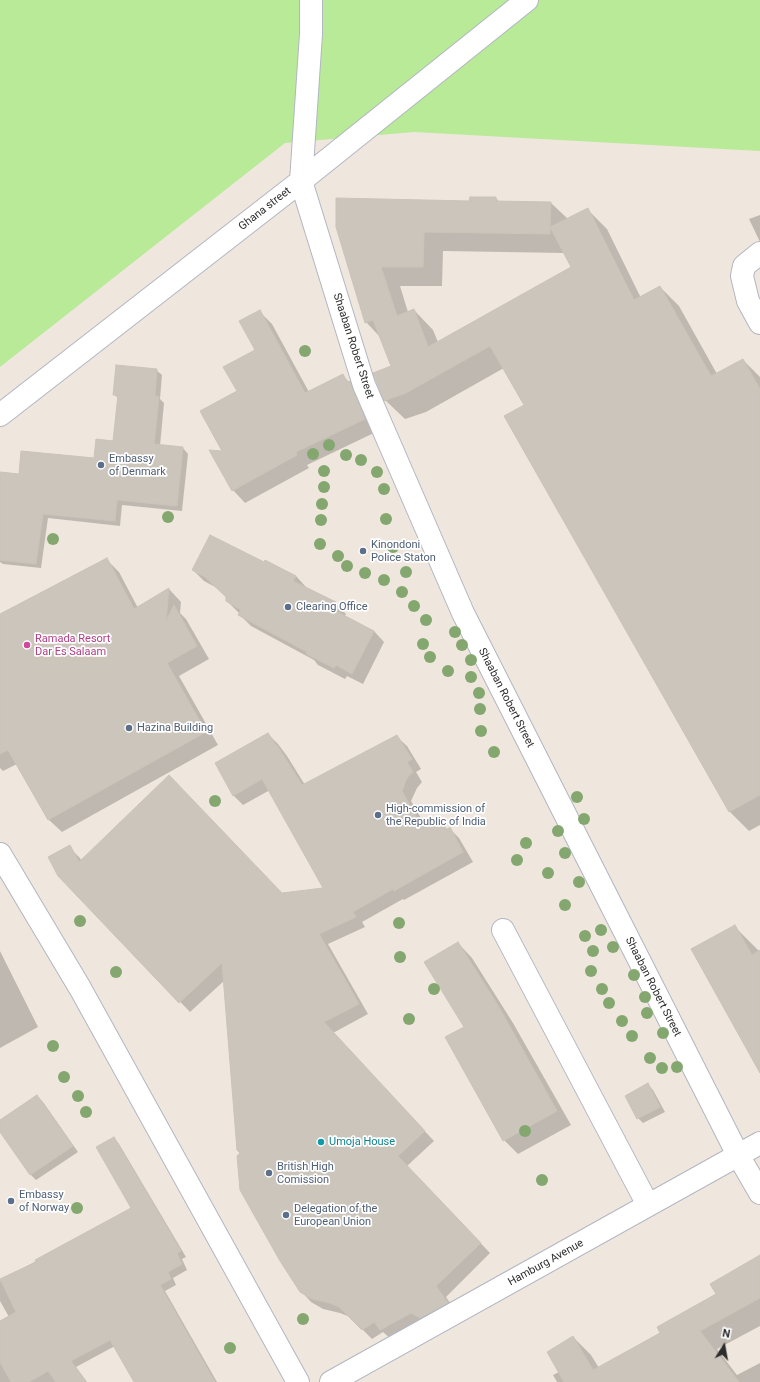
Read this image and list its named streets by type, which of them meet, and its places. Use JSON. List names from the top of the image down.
{
  "streets": {
    "street": ["Ghana street", "Shaaban Robert Street", "Hamburg Avenue"]
  },
  "crossings": [
    ["Ghana street", "Shaaban Robert Street"],
    ["Shaaban Robert Street", "Hamburg Avenue"]
  ],
  "places": [
    "Embassy of Denmark",
    "Kinondoni Police Staton",
    "Clearing Office",
    "Ramada Resort Dar Es Salaam",
    "Hazina Building",
    "High-commission of the Republic of India",
    "Umoja House",
    "British High Comission",
    "Embassy of Norway",
    "Delegation of the European Union"
  ],
  "north": "top"
}
